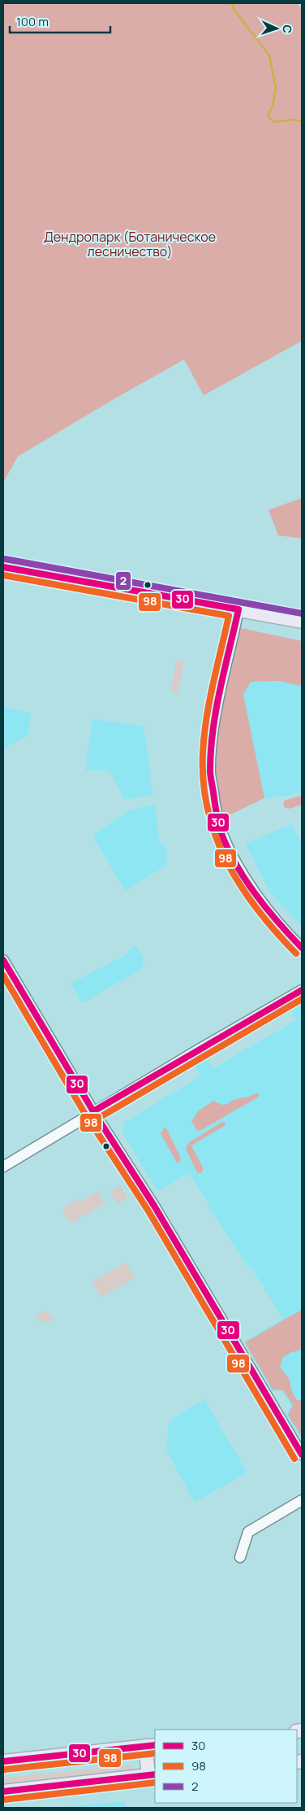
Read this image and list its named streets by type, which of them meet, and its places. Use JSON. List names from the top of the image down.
{
  "parks": ["Дендропарк (Ботаническое лесничество)"],
  "lines": ["transit line 2", "transit line 30", "transit line 98"],
  "legend": ["30", "98", "2"],
  "scale_bar": "100 m",
  "north": "right"
}
